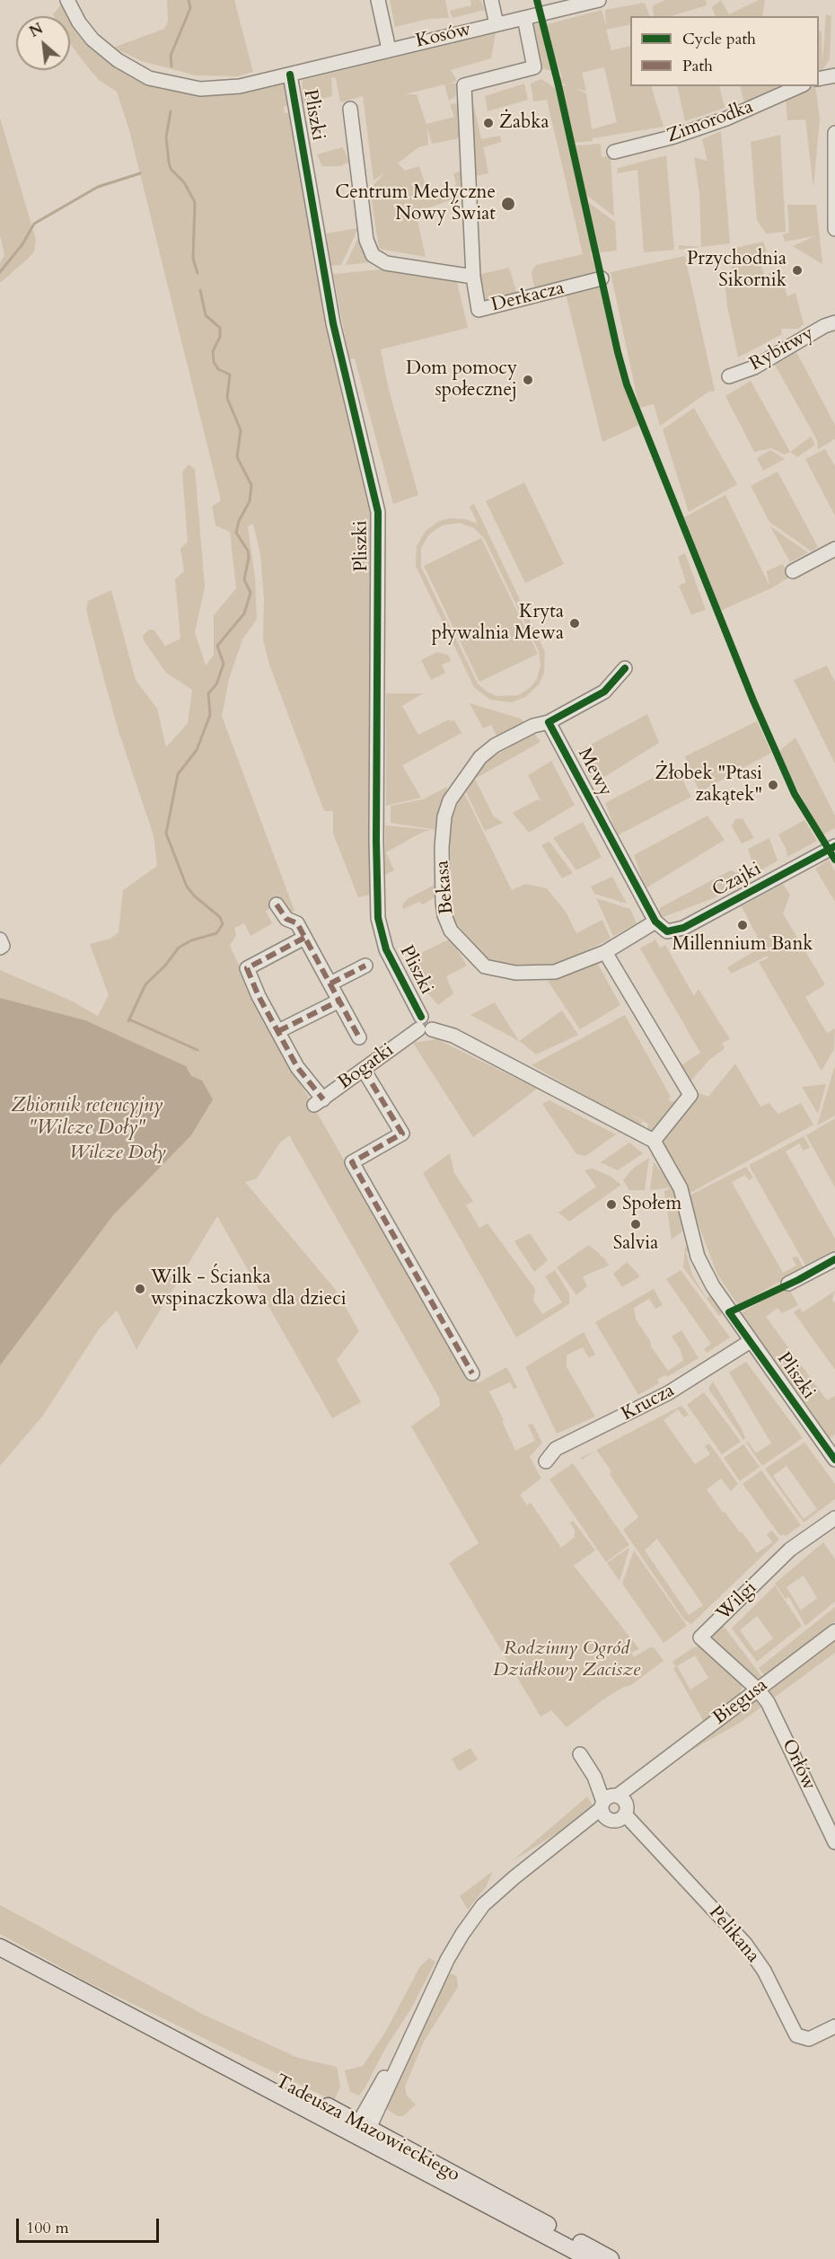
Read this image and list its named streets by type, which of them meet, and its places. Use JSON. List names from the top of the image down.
{
  "streets": {
    "main road": ["Tadeusza Mazowieckiego"],
    "street": [
      "Kosów",
      "Pliszki",
      "Zimorodka",
      "Derkacza",
      "Rybitwy",
      "Mewy",
      "Czajki",
      "Bekasa",
      "Bogatki",
      "Krucza",
      "Wilgi",
      "Biegusa",
      "Orłów",
      "Pelikana"
    ]
  },
  "crossings": [
    ["Kosów", "Pliszki"],
    ["Kosów", "Derkacza"],
    ["Pliszki", "Derkacza"],
    ["Pliszki", "Bogatki"],
    ["Pliszki", "Krucza"],
    ["Mewy", "Czajki"],
    ["Mewy", "Bekasa"],
    ["Czajki", "Bekasa"],
    ["Wilgi", "Biegusa"],
    ["Wilgi", "Orłów"],
    ["Biegusa", "Orłów"],
    ["Biegusa", "Pelikana"],
    ["Biegusa", "Tadeusza Mazowieckiego"]
  ],
  "water": ["Zbiornik retencyjny \"Wilcze Doły\""],
  "parks": ["Wilcze Doły", "Rodzinny Ogród Działkowy Zacisze"],
  "places": [
    "Żabka",
    "Centrum Medyczne Nowy Świat",
    "Przychodnia Sikornik",
    "Dom pomocy społecznej",
    "Kryta pływalnia Mewa",
    "Żłobek \"Ptasi zakątek\"",
    "Millennium Bank",
    "Społem",
    "Salvia",
    "Wilk - Ścianka wspinaczkowa dla dzieci"
  ],
  "legend": ["Cycle path", "Path"],
  "scale_bar": "100 m",
  "north": "top left"
}
